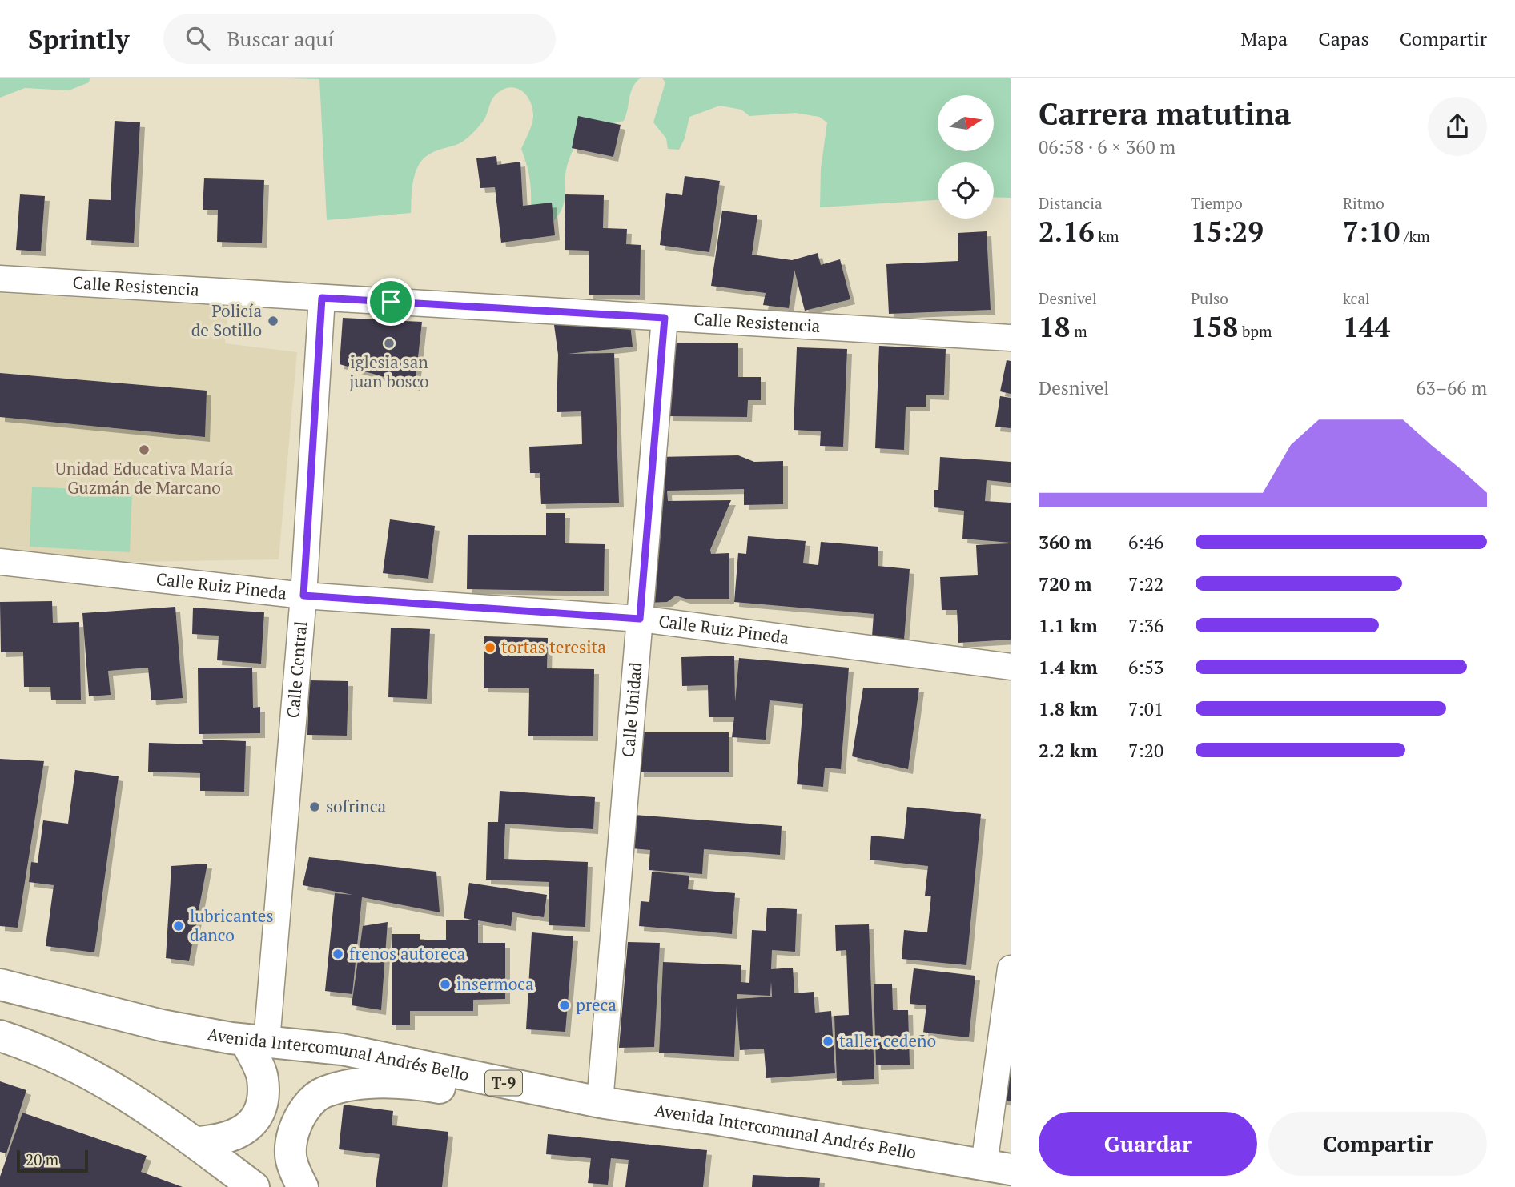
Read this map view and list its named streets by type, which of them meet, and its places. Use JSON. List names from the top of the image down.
{
  "streets": {
    "highway": ["Avenida Intercomunal Andrés Bello", "T-9"],
    "street": [
      "Calle Resistencia",
      "Calle Ruiz Pineda",
      "Calle Central",
      "Calle Unidad"
    ]
  },
  "crossings": [
    ["Calle Resistencia", "Calle Central"],
    ["Calle Resistencia", "Calle Unidad"],
    ["Calle Ruiz Pineda", "Calle Central"],
    ["Calle Ruiz Pineda", "Calle Unidad"],
    ["Calle Central", "Avenida Intercomunal Andrés Bello"],
    ["Calle Unidad", "Avenida Intercomunal Andrés Bello"],
    ["Calle Unidad", "T-9"],
    ["Avenida Intercomunal Andrés Bello", "T-9"]
  ],
  "places": [
    "Policía de Sotillo",
    "iglesia san juan bosco",
    "Unidad Educativa María Guzmán de Marcano",
    "tortas teresita",
    "sofrinca",
    "lubricantes danco",
    "frenos autoreca",
    "insermoca",
    "preca",
    "taller cedeño"
  ],
  "scale_bar": "20 m",
  "north": "right",
  "page": {
    "header": "Sprintly",
    "search": "Buscar aquí",
    "nav": ["Mapa", "Capas", "Compartir"],
    "heading": ["Carrera matutina", "06:58 · 6 × 360 m"],
    "stats": [
      ["Distancia", "2.16 km"],
      ["Tiempo", "15:29"],
      ["Ritmo", "7:10 /km"],
      ["Desnivel", "18 m"],
      ["Pulso", "158 bpm"],
      ["kcal", "144"]
    ],
    "chart": ["Desnivel", "63–66 m"],
    "list": [
      {
        "name": "360 m",
        "note": "6:46"
      },
      {
        "name": "720 m",
        "note": "7:22"
      },
      {
        "name": "1.1 km",
        "note": "7:36"
      },
      {
        "name": "1.4 km",
        "note": "6:53"
      },
      {
        "name": "1.8 km",
        "note": "7:01"
      },
      {
        "name": "2.2 km",
        "note": "7:20"
      }
    ],
    "buttons": ["Guardar", "Compartir"],
    "scale": "20 m"
  }
}
